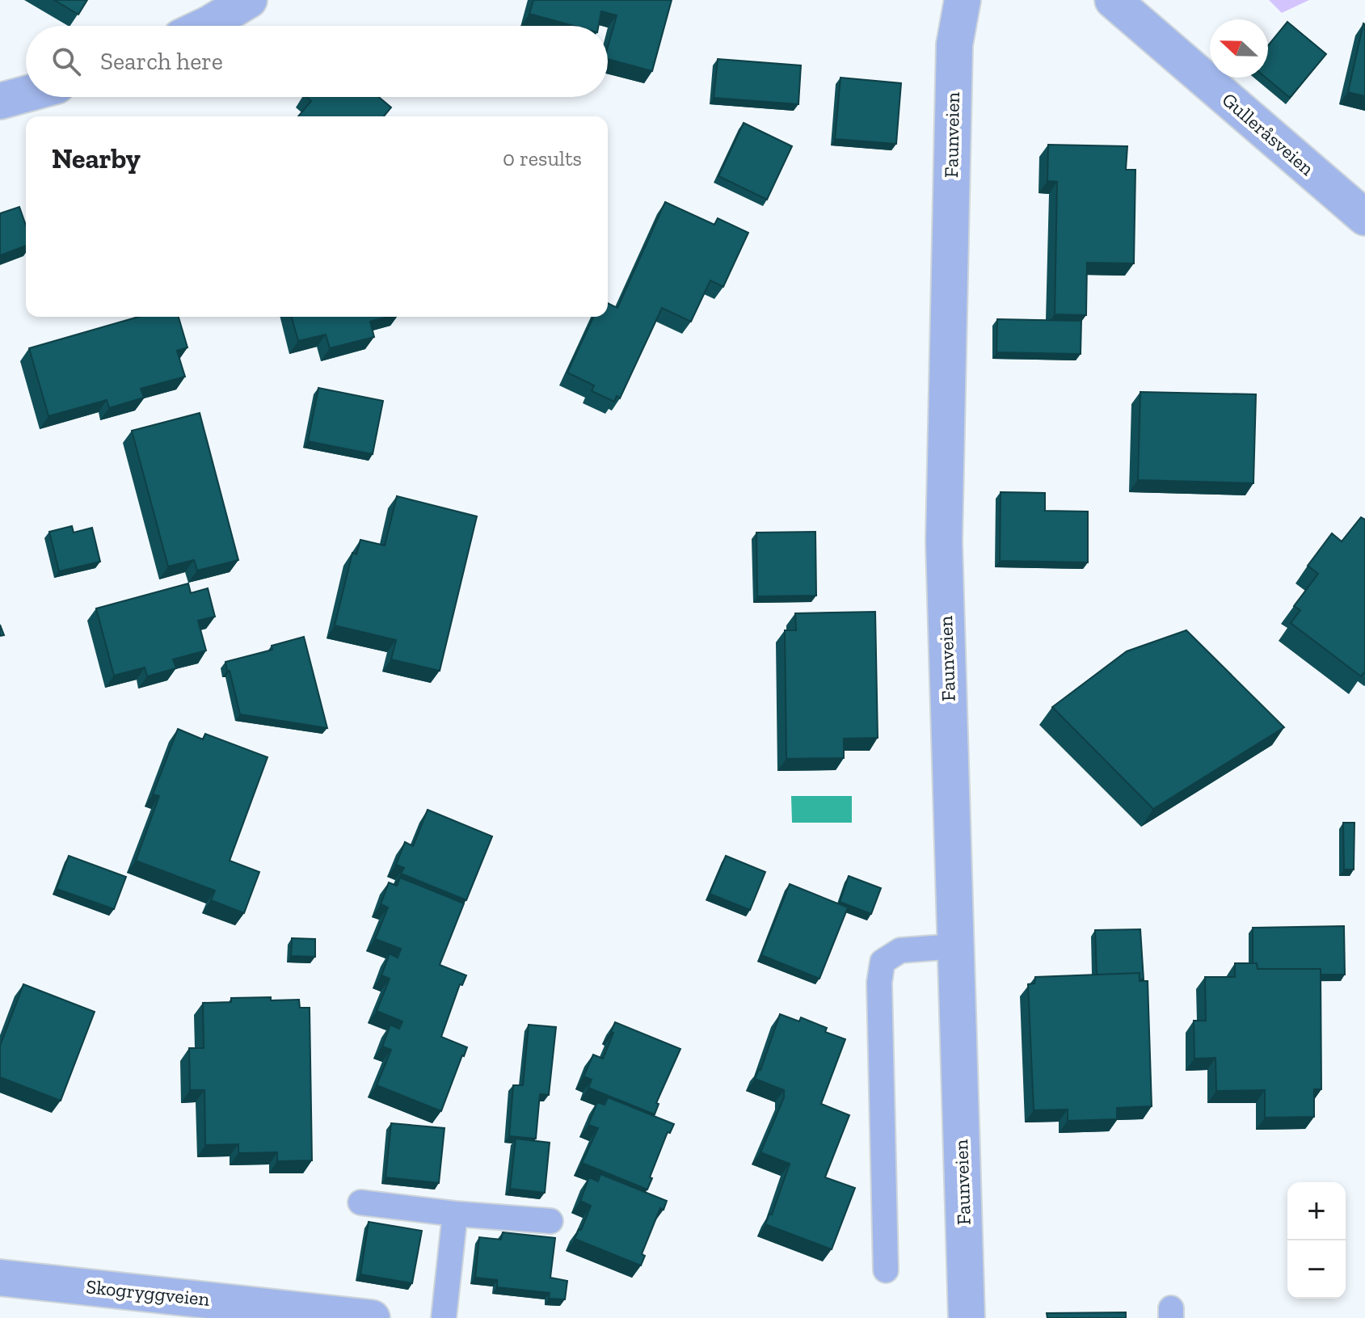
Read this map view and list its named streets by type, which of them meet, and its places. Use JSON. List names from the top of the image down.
{
  "streets": {
    "street": ["Gulleråsveien", "Faunveien", "Skogryggveien"]
  },
  "north": "left",
  "page": {
    "search": "Search here",
    "heading": ["Nearby", "0 results"],
    "map_buttons": ["+", "−"]
  }
}
